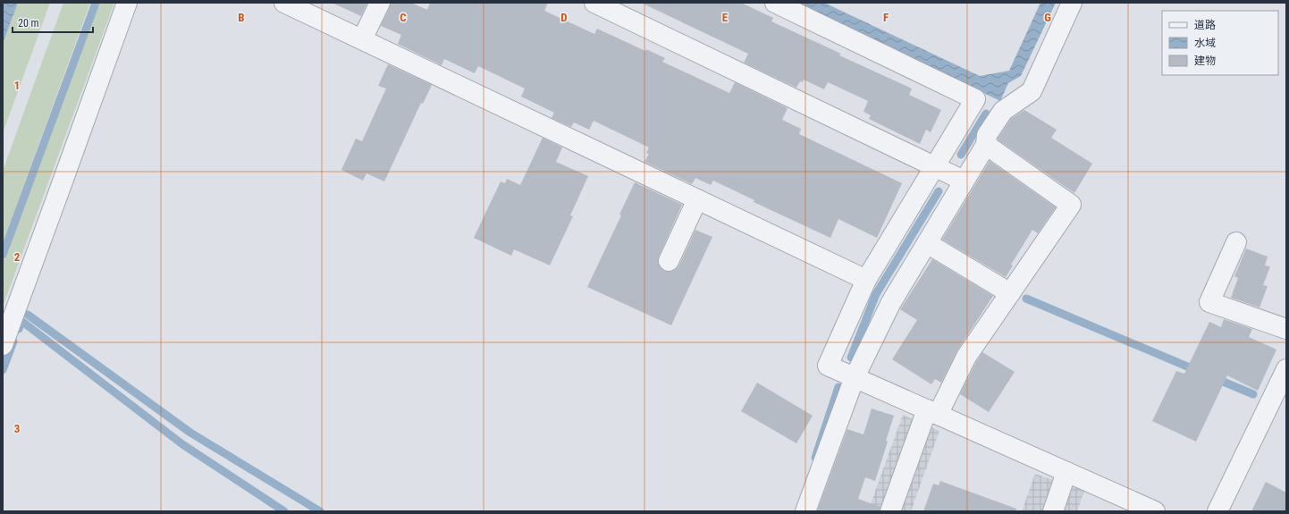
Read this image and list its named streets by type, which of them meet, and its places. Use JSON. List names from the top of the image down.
{
  "legend": ["道路", "水域", "建物"],
  "scale_bar": "20 m",
  "grid": {
    "columns": [
      "B",
      "C",
      "D",
      "E",
      "F",
      "G"
    ],
    "rows": ["1", "2", "3"]
  }
}
